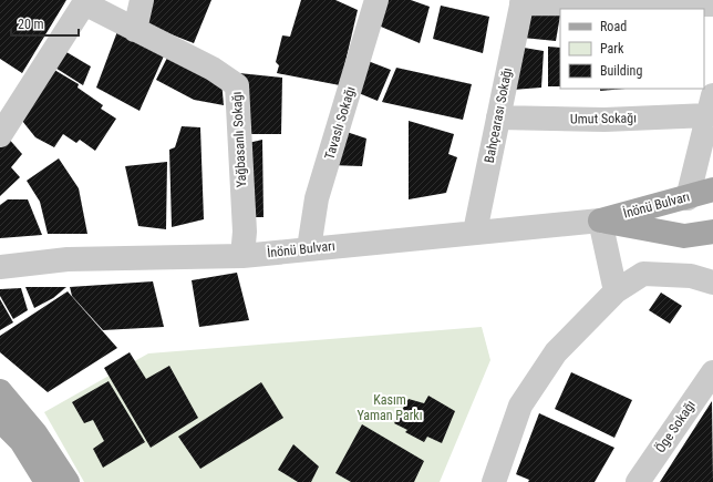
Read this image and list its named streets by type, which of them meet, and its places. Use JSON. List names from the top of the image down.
{
  "streets": {
    "main road": ["İnönü Bulvarı"],
    "street": [
      "Bahçearası Sokağı",
      "Umut Sokağı",
      "Tavaslı Sokağı",
      "Yağbasanlı Sokağı",
      "Öge Sokağı"
    ]
  },
  "crossings": [
    ["Bahçearası Sokağı", "Umut Sokağı"],
    ["Bahçearası Sokağı", "İnönü Bulvarı"],
    ["Tavaslı Sokağı", "İnönü Bulvarı"],
    ["Yağbasanlı Sokağı", "İnönü Bulvarı"]
  ],
  "parks": ["Kasım Yaman Parkı"],
  "legend": ["Road", "Park", "Building"],
  "scale_bar": "20 m"
}
